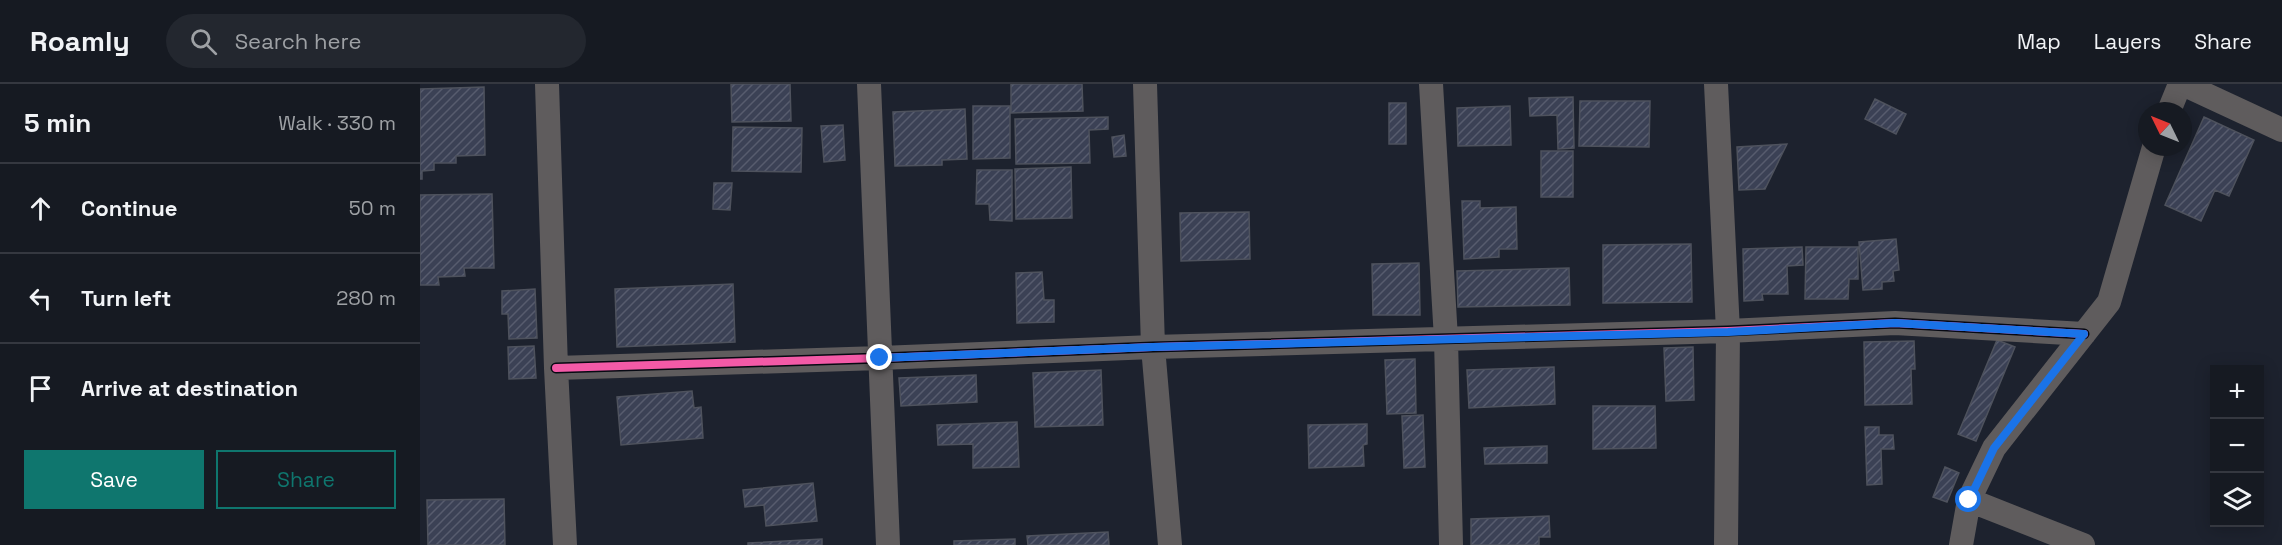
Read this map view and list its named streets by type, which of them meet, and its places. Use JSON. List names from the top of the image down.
{
  "north": "top left",
  "page": {
    "header": "Roamly",
    "search": "Search here",
    "nav": ["Map", "Layers", "Share"],
    "heading": ["5 min", "Walk · 330 m"],
    "list": [
      ["Continue", "50 m"],
      ["Turn left", "280 m"],
      "Arrive at destination"
    ],
    "map_buttons": ["+", "−"],
    "buttons": ["Save", "Share"]
  }
}
